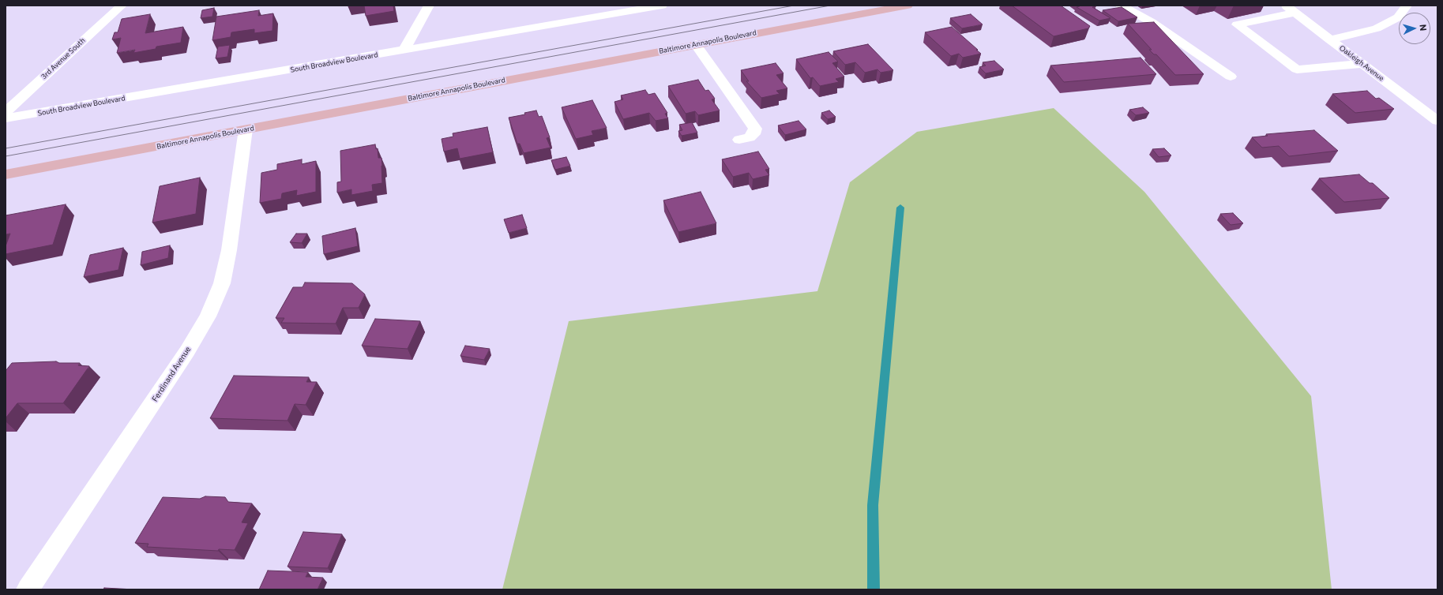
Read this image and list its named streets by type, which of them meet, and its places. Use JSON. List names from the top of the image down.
{
  "streets": {
    "main road": ["Baltimore Annapolis Boulevard"],
    "street": [
      "3rd Avenue South",
      "South Broadview Boulevard",
      "Oakleigh Avenue",
      "Ferdinand Avenue"
    ]
  },
  "crossings": [
    ["Baltimore Annapolis Boulevard", "Ferdinand Avenue"]
  ],
  "north": "right"
}
